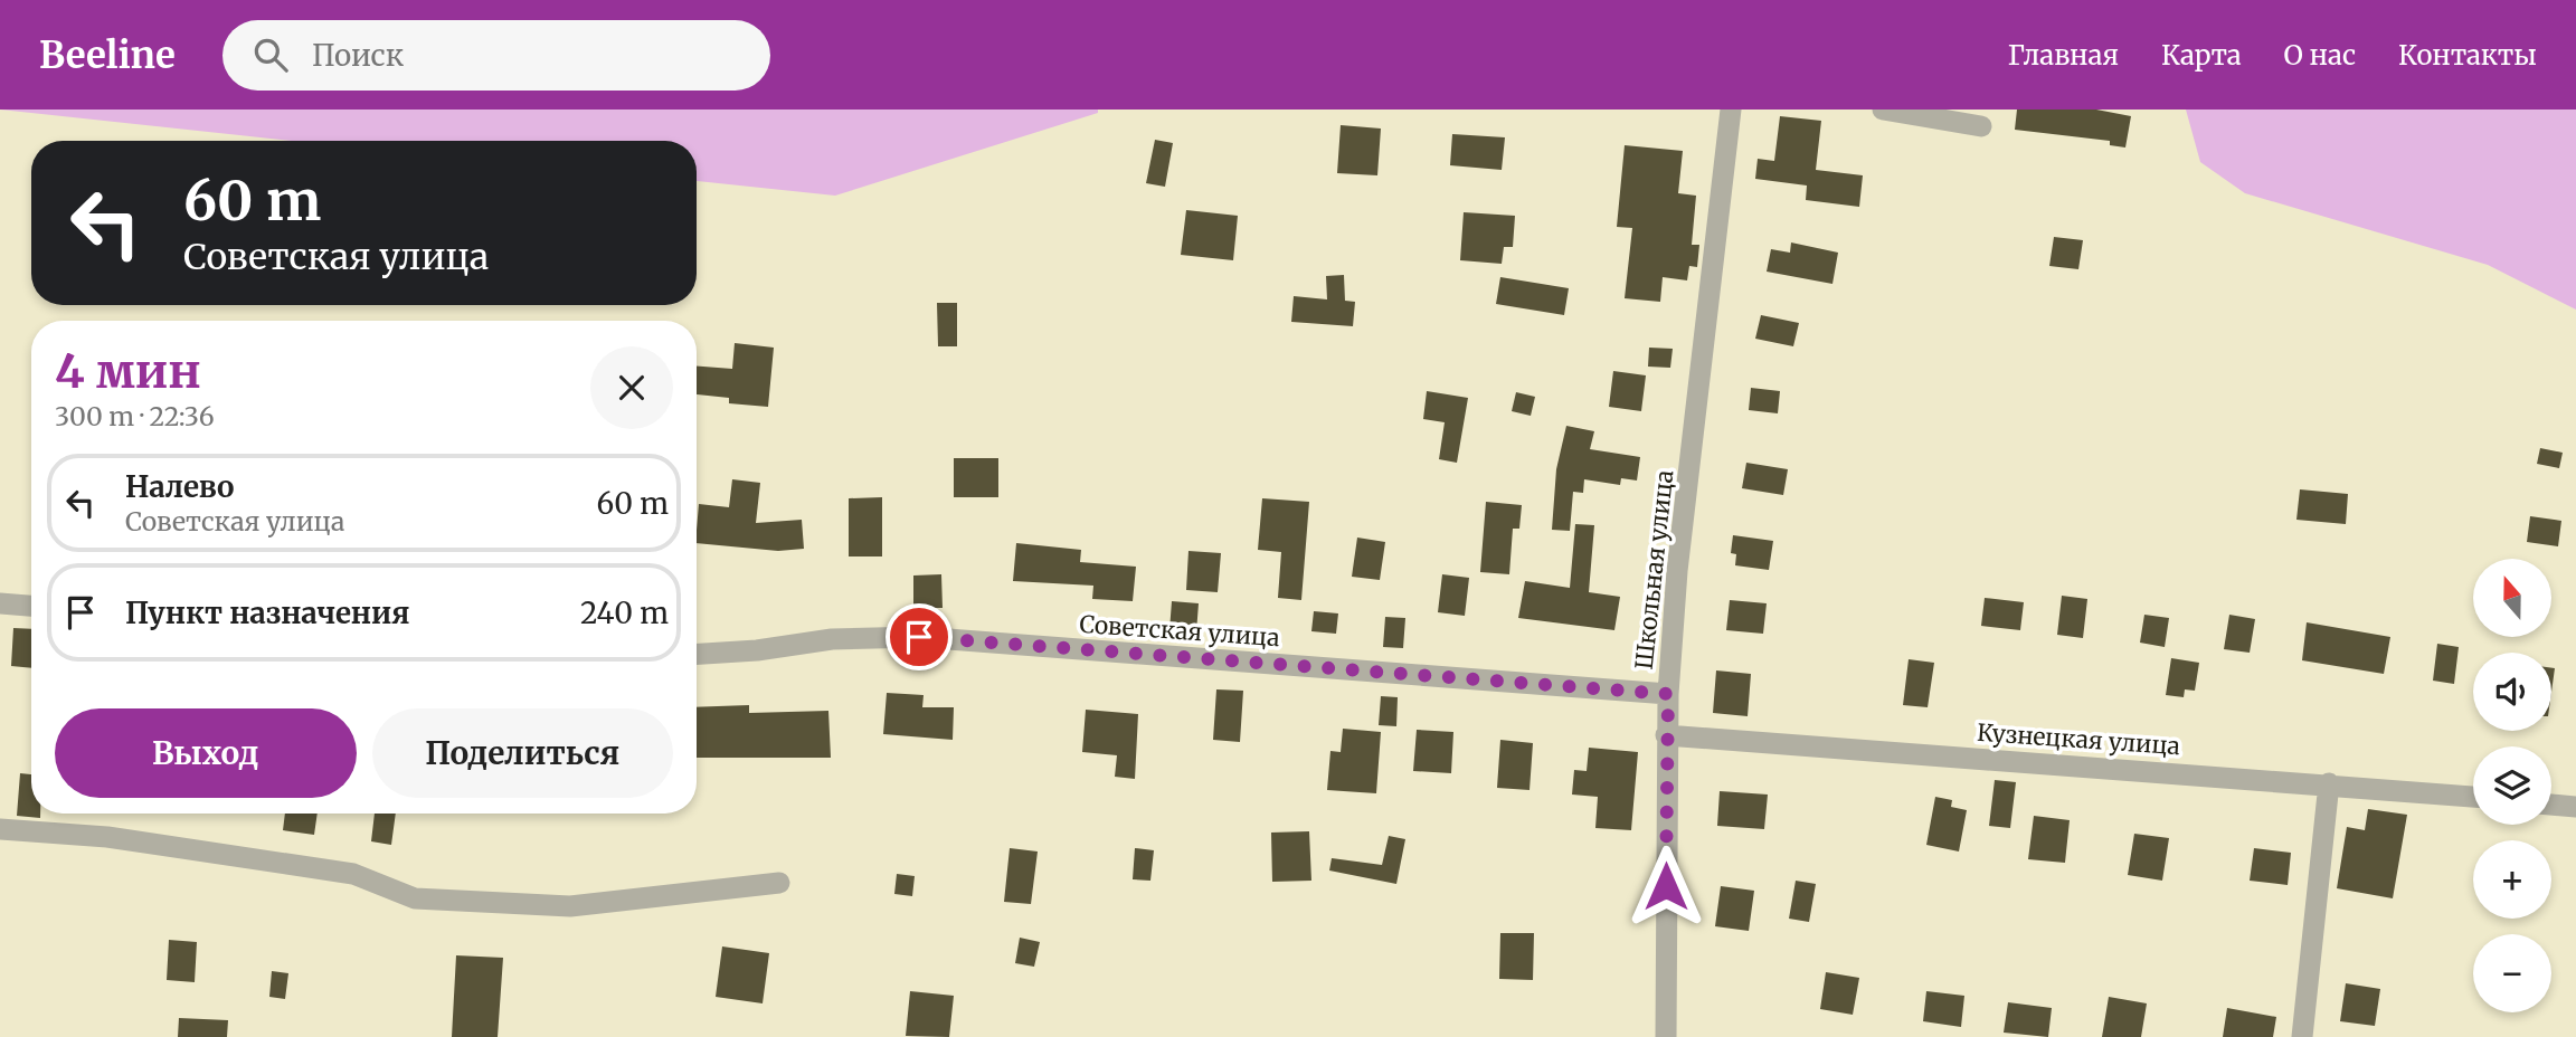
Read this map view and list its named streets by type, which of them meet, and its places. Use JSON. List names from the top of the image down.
{
  "streets": {
    "street": ["Школьная улица", "Советская улица", "Кузнецкая улица"]
  },
  "crossings": [
    ["Школьная улица", "Советская улица"],
    ["Школьная улица", "Кузнецкая улица"]
  ],
  "north": "top",
  "page": {
    "header": "Beeline",
    "search": "Поиск",
    "nav": [
      "Главная",
      "Карта",
      "О нас",
      "Контакты"
    ],
    "turn": ["60 m", "Советская улица"],
    "heading": ["4 мин", "300 m · 22:36"],
    "list": [
      {
        "name": "Налево",
        "note": "Советская улица",
        "value": "60 m"
      },
      {
        "name": "Пункт назначения",
        "value": "240 m"
      }
    ],
    "map_buttons": ["+", "−"],
    "buttons": ["Выход", "Поделиться"]
  }
}
